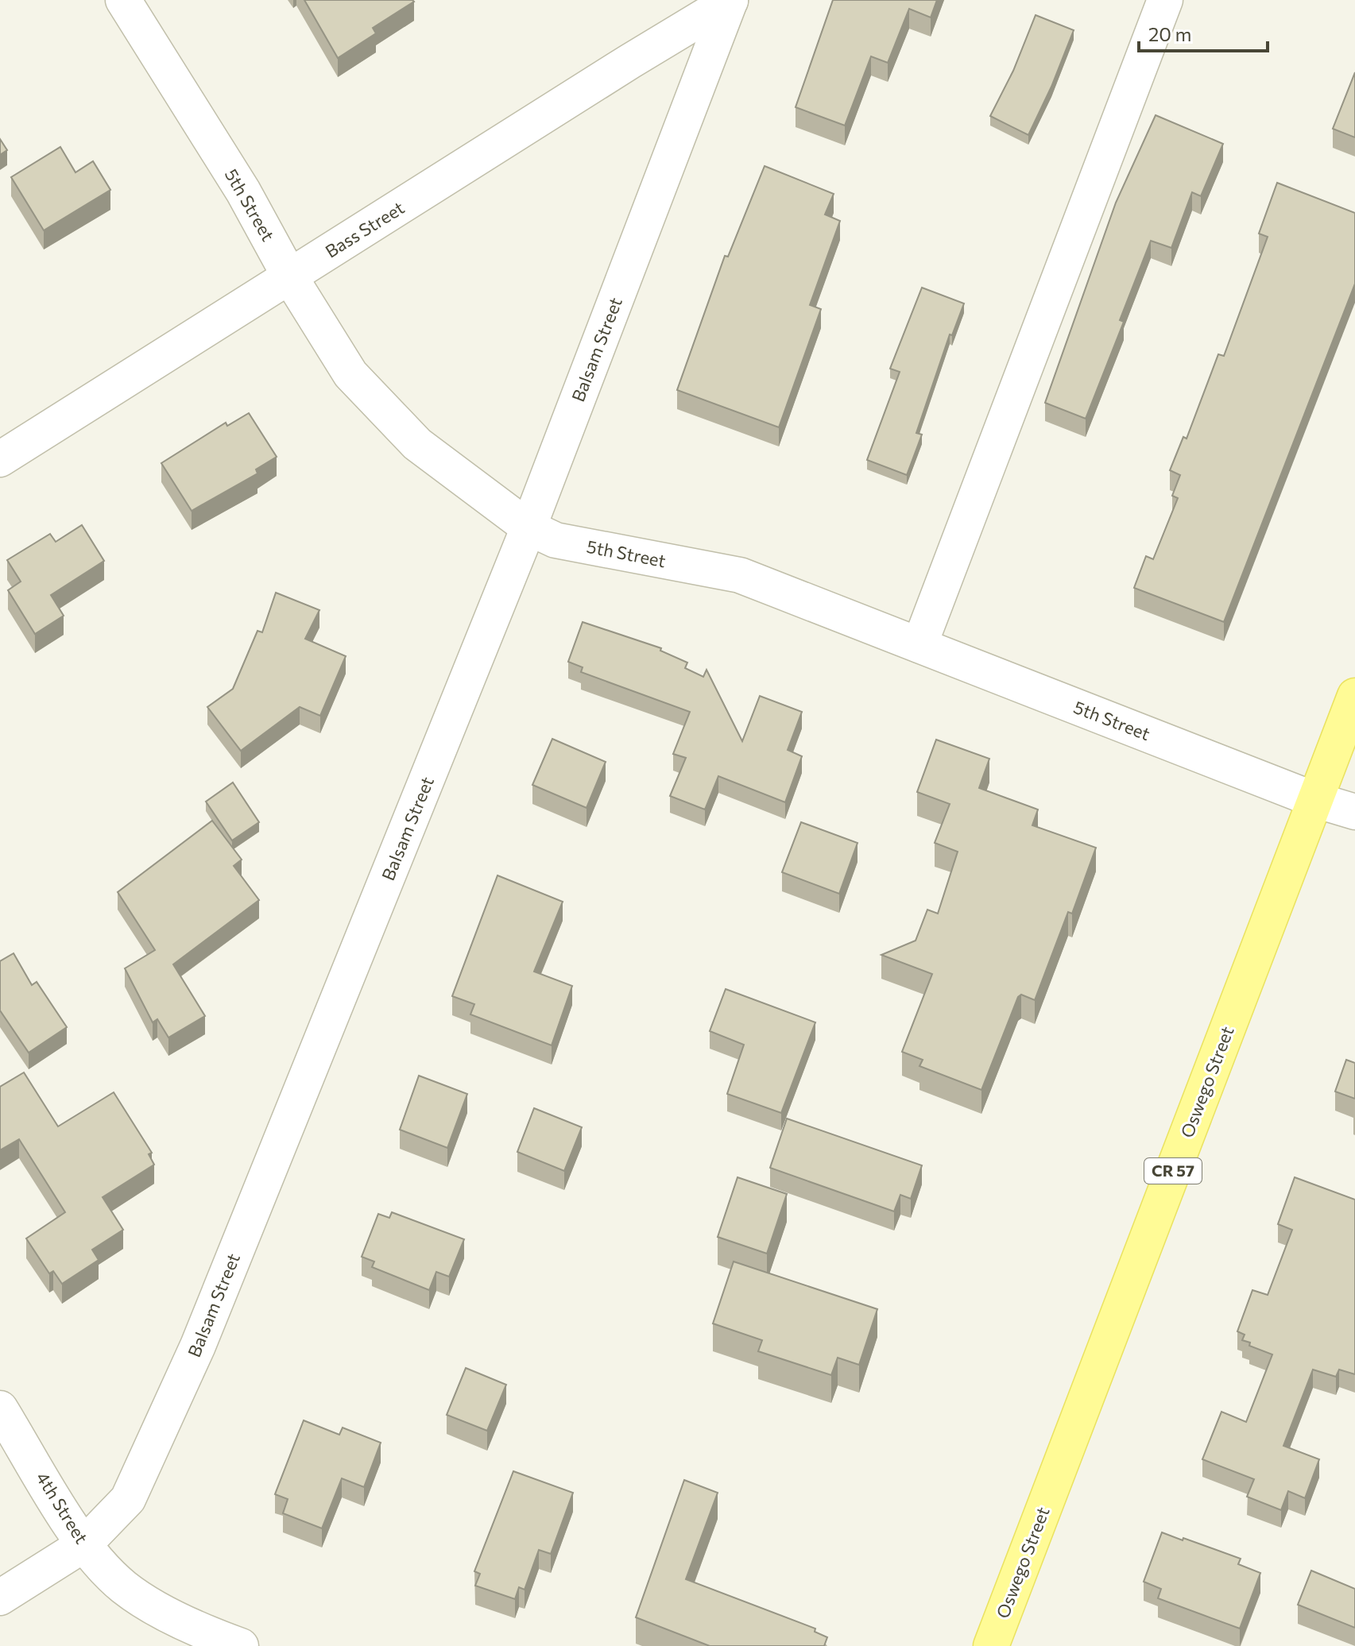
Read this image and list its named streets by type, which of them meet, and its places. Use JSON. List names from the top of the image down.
{
  "streets": {
    "main road": ["Oswego Street", "CR 57"],
    "street": [
      "5th Street",
      "Bass Street",
      "Balsam Street",
      "4th Street"
    ]
  },
  "crossings": [
    ["5th Street", "Bass Street"],
    ["5th Street", "Balsam Street"],
    ["5th Street", "Oswego Street"],
    ["Bass Street", "Balsam Street"],
    ["Balsam Street", "4th Street"]
  ],
  "scale_bar": "20 m"
}
